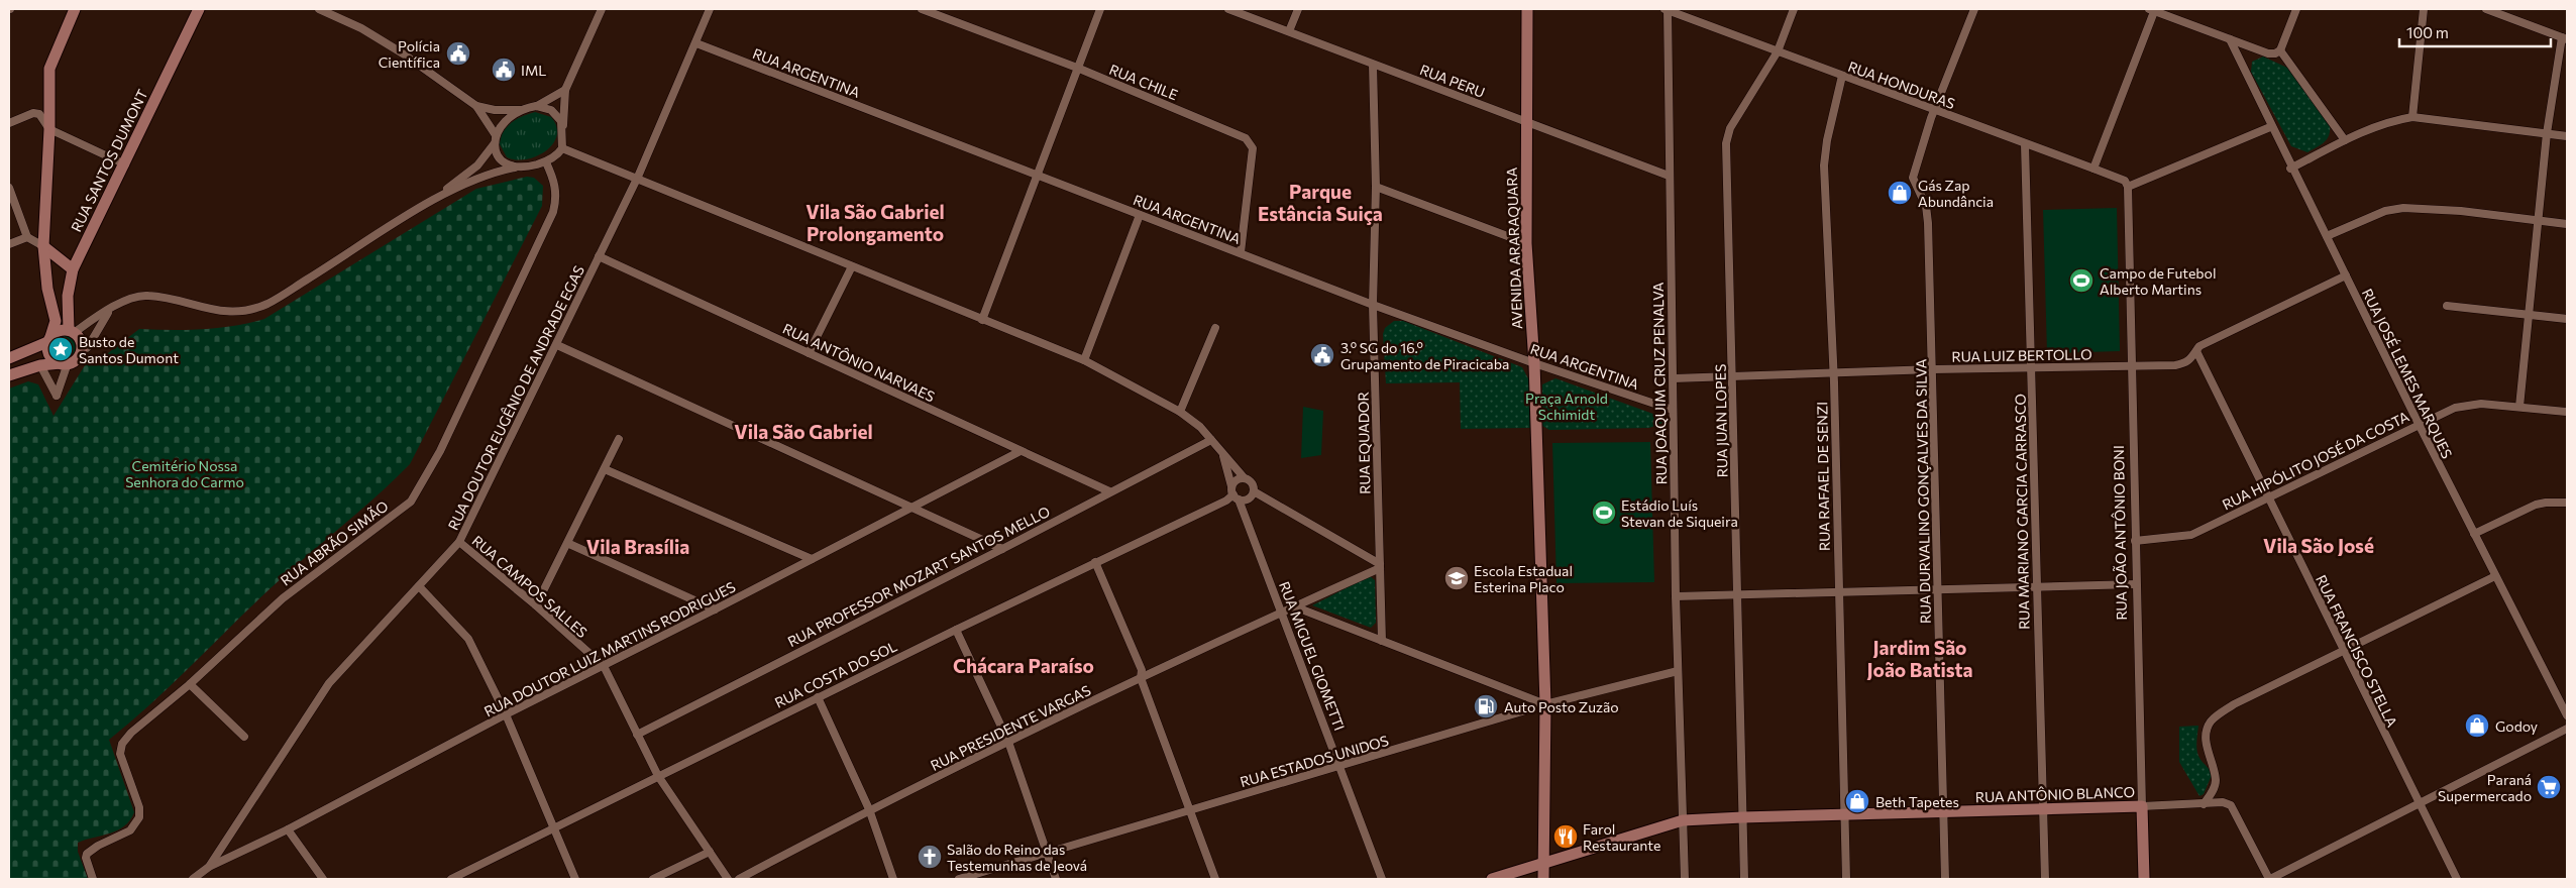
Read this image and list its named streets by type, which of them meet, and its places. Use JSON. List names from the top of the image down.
{
  "streets": {
    "street": [
      "RUA ARGENTINA",
      "RUA PERU",
      "RUA CHILE",
      "RUA HONDURAS",
      "RUA SANTOS DUMONT",
      "AVENIDA ARARAQUARA",
      "RUA LUIZ BERTOLLO",
      "RUA ANTÔNIO NARVAES",
      "RUA JOSÉ LEMES MARQUES",
      "RUA JOAQUIM CRUZ PENALVA",
      "RUA DOUTOR EUGÊNIO DE ANDRADE EGAS",
      "RUA JUAN LOPES",
      "RUA EQUADOR",
      "RUA HIPÓLITO JOSÉ DA COSTA",
      "RUA RAFAEL DE SENZI",
      "RUA DURVALINO GONÇALVES DA SILVA",
      "RUA MARIANO GARCIA CARRASCO",
      "RUA JOÃO ANTÔNIO BONI",
      "RUA ABRÃO SIMÃO",
      "RUA PROFESSOR MOZART SANTOS MELLO",
      "RUA CAMPOS SALLES",
      "RUA DOUTOR LUIZ MARTINS RODRIGUES",
      "RUA FRANCISCO STELLA",
      "RUA MIGUEL GIOMETTI",
      "RUA COSTA DO SOL",
      "RUA PRESIDENTE VARGAS",
      "RUA ESTADOS UNIDOS",
      "RUA ANTÔNIO BLANCO"
    ]
  },
  "crossings": [
    ["RUA ARGENTINA", "RUA CHILE"],
    ["RUA ARGENTINA", "AVENIDA ARARAQUARA"],
    ["RUA ARGENTINA", "RUA JOAQUIM CRUZ PENALVA"],
    ["RUA ARGENTINA", "RUA DOUTOR EUGÊNIO DE ANDRADE EGAS"],
    ["RUA ARGENTINA", "RUA EQUADOR"],
    ["RUA PERU", "AVENIDA ARARAQUARA"],
    ["RUA PERU", "RUA JOAQUIM CRUZ PENALVA"],
    ["RUA PERU", "RUA EQUADOR"],
    ["RUA HONDURAS", "RUA JOAQUIM CRUZ PENALVA"],
    ["RUA HONDURAS", "RUA JUAN LOPES"],
    ["RUA HONDURAS", "RUA RAFAEL DE SENZI"],
    ["RUA HONDURAS", "RUA DURVALINO GONÇALVES DA SILVA"],
    ["RUA HONDURAS", "RUA MARIANO GARCIA CARRASCO"],
    ["RUA HONDURAS", "RUA JOÃO ANTÔNIO BONI"],
    ["AVENIDA ARARAQUARA", "RUA ESTADOS UNIDOS"],
    ["AVENIDA ARARAQUARA", "RUA ANTÔNIO BLANCO"],
    ["RUA LUIZ BERTOLLO", "RUA JOSÉ LEMES MARQUES"],
    ["RUA LUIZ BERTOLLO", "RUA JOAQUIM CRUZ PENALVA"],
    ["RUA LUIZ BERTOLLO", "RUA JUAN LOPES"],
    ["RUA LUIZ BERTOLLO", "RUA RAFAEL DE SENZI"],
    ["RUA LUIZ BERTOLLO", "RUA DURVALINO GONÇALVES DA SILVA"],
    ["RUA LUIZ BERTOLLO", "RUA MARIANO GARCIA CARRASCO"],
    ["RUA LUIZ BERTOLLO", "RUA JOÃO ANTÔNIO BONI"],
    ["RUA LUIZ BERTOLLO", "RUA FRANCISCO STELLA"],
    ["RUA ANTÔNIO NARVAES", "RUA DOUTOR EUGÊNIO DE ANDRADE EGAS"],
    ["RUA ANTÔNIO NARVAES", "RUA PROFESSOR MOZART SANTOS MELLO"],
    ["RUA ANTÔNIO NARVAES", "RUA DOUTOR LUIZ MARTINS RODRIGUES"],
    ["RUA JOSÉ LEMES MARQUES", "RUA HIPÓLITO JOSÉ DA COSTA"],
    ["RUA JOAQUIM CRUZ PENALVA", "RUA ESTADOS UNIDOS"],
    ["RUA JOAQUIM CRUZ PENALVA", "RUA ANTÔNIO BLANCO"],
    ["RUA DOUTOR EUGÊNIO DE ANDRADE EGAS", "RUA CAMPOS SALLES"],
    ["RUA DOUTOR EUGÊNIO DE ANDRADE EGAS", "RUA DOUTOR LUIZ MARTINS RODRIGUES"],
    ["RUA DOUTOR EUGÊNIO DE ANDRADE EGAS", "RUA MIGUEL GIOMETTI"],
    ["RUA JUAN LOPES", "RUA ANTÔNIO BLANCO"],
    ["RUA EQUADOR", "RUA PRESIDENTE VARGAS"],
    ["RUA HIPÓLITO JOSÉ DA COSTA", "RUA JOÃO ANTÔNIO BONI"],
    ["RUA HIPÓLITO JOSÉ DA COSTA", "RUA FRANCISCO STELLA"],
    ["RUA RAFAEL DE SENZI", "RUA ANTÔNIO BLANCO"],
    ["RUA DURVALINO GONÇALVES DA SILVA", "RUA ANTÔNIO BLANCO"],
    ["RUA MARIANO GARCIA CARRASCO", "RUA ANTÔNIO BLANCO"],
    ["RUA JOÃO ANTÔNIO BONI", "RUA ANTÔNIO BLANCO"],
    ["RUA ABRÃO SIMÃO", "RUA MIGUEL GIOMETTI"],
    ["RUA PROFESSOR MOZART SANTOS MELLO", "RUA CAMPOS SALLES"],
    ["RUA PROFESSOR MOZART SANTOS MELLO", "RUA MIGUEL GIOMETTI"],
    ["RUA CAMPOS SALLES", "RUA DOUTOR LUIZ MARTINS RODRIGUES"],
    ["RUA CAMPOS SALLES", "RUA COSTA DO SOL"],
    ["RUA MIGUEL GIOMETTI", "RUA COSTA DO SOL"],
    ["RUA MIGUEL GIOMETTI", "RUA PRESIDENTE VARGAS"],
    ["RUA MIGUEL GIOMETTI", "RUA ESTADOS UNIDOS"]
  ],
  "districts": [
    "Parque Estância Suiça",
    "Vila São Gabriel Prolongamento",
    "Vila São Gabriel",
    "Vila São José",
    "Vila Brasília",
    "Jardim São João Batista",
    "Chácara Paraíso"
  ],
  "parks": ["Praça Arnold Schimidt", "Cemitério Nossa Senhora do Carmo"],
  "places": {
    "public building": ["Polícia Científica", "IML", "3.º SG do 16.º Grupamento de Piracicaba"],
    "shop": ["Gás Zap Abundância", "Godoy", "Beth Tapetes"],
    "sports": ["Campo de Futebol Alberto Martins", "Estádio Luís Stevan de Siqueira"],
    "place": ["Busto de Santos Dumont"],
    "school or university": ["Escola Estadual Esterina Placo"],
    "fuel station": ["Auto Posto Zuzão"],
    "supermarket": ["Paraná Supermercado"],
    "restaurant": ["Farol Restaurante"],
    "church": ["Salão do Reino das Testemunhas de Jeová"]
  },
  "scale_bar": "100 m"
}
